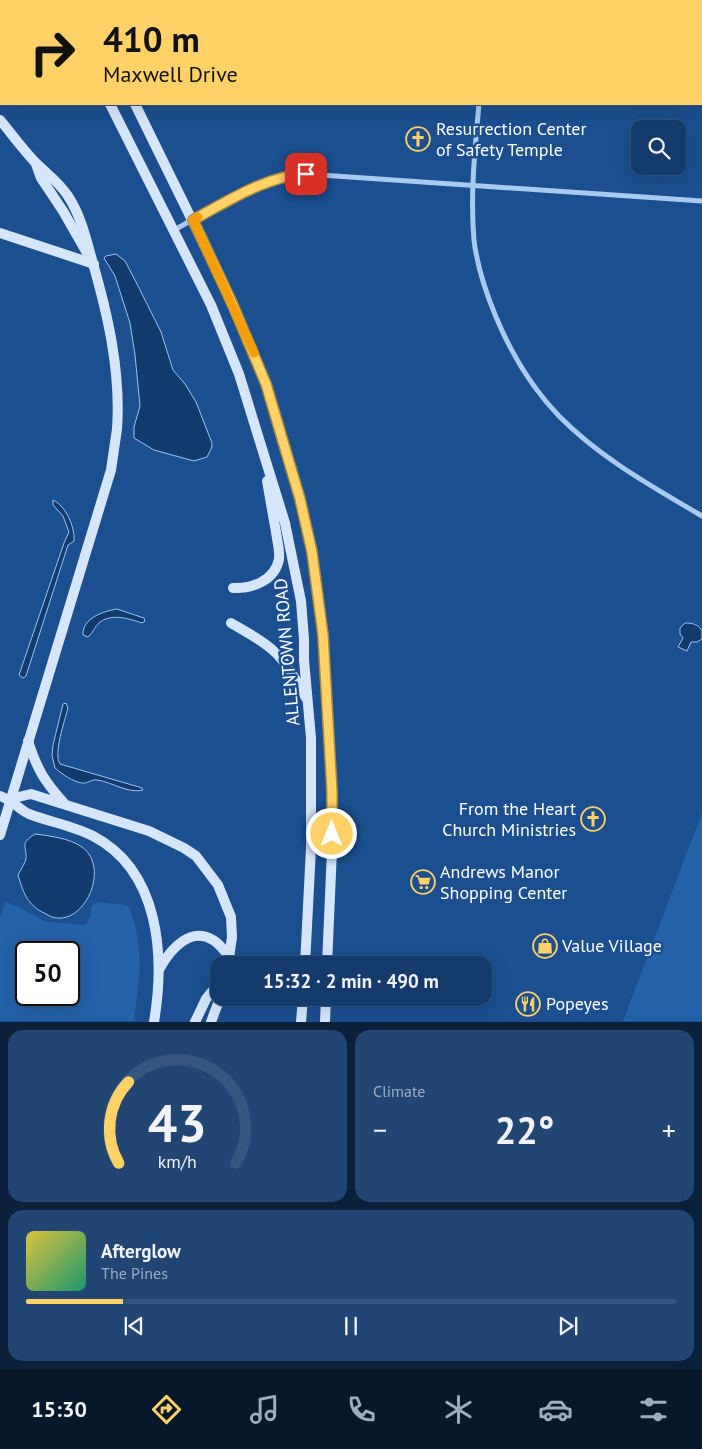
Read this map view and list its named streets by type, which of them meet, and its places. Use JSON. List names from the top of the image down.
{
  "streets": {
    "main road": ["ALLENTOWN ROAD"]
  },
  "places": {
    "church": ["Resurrection Center of Safety Temple", "From the Heart Church Ministries"],
    "supermarket": ["Andrews Manor Shopping Center"],
    "shop": ["Value Village"],
    "restaurant": ["Popeyes"]
  },
  "page": {
    "turn": ["410 m", "Maxwell Drive"],
    "limit": "50",
    "trip": "15:32 · 2 min · 490 m",
    "tile": "Climate",
    "heat": ["−", "22°", "+"],
    "song": ["Afterglow", "The Pines"],
    "tabs": "15:30",
    "gauge": ["43", "km/h"]
  }
}
